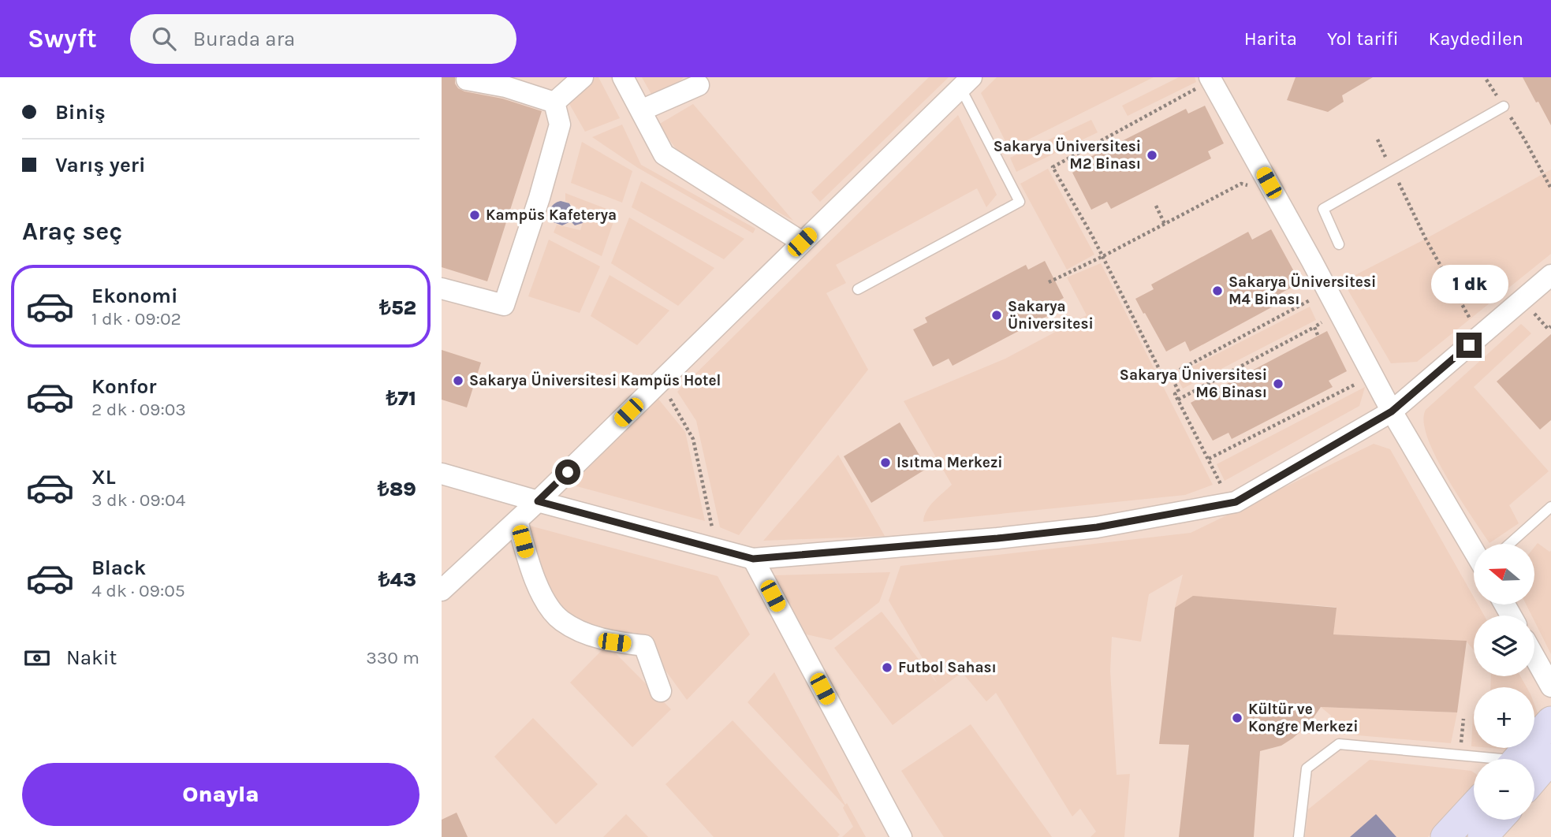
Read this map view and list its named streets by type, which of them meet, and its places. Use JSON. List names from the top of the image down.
{
  "places": [
    "Sakarya Üniversitesi M2 Binası",
    "Kampüs Kafeterya",
    "Sakarya Üniversitesi M4 Binası",
    "Sakarya Üniversitesi",
    "Sakarya Üniversitesi Kampüs Hotel",
    "Sakarya Üniversitesi M6 Binası",
    "Isıtma Merkezi",
    "Futbol Sahası",
    "Kültür ve Kongre Merkezi"
  ],
  "north": "left",
  "page": {
    "header": "Swyft",
    "search": "Burada ara",
    "nav": ["Harita", "Yol tarifi", "Kaydedilen"],
    "banner": ["Biniş", "Varış yeri"],
    "heading": "Araç seç",
    "list": [
      {
        "name": "Ekonomi",
        "note": "1 dk · 09:02",
        "value": "₺52"
      },
      {
        "name": "Konfor",
        "note": "2 dk · 09:03",
        "value": "₺71"
      },
      {
        "name": "XL",
        "note": "3 dk · 09:04",
        "value": "₺89"
      },
      {
        "name": "Black",
        "note": "4 dk · 09:05",
        "value": "₺43"
      }
    ],
    "bubble": "1 dk",
    "map_buttons": ["+", "−"],
    "pay": ["Nakit", "330 m"],
    "buttons": "Onayla"
  }
}
